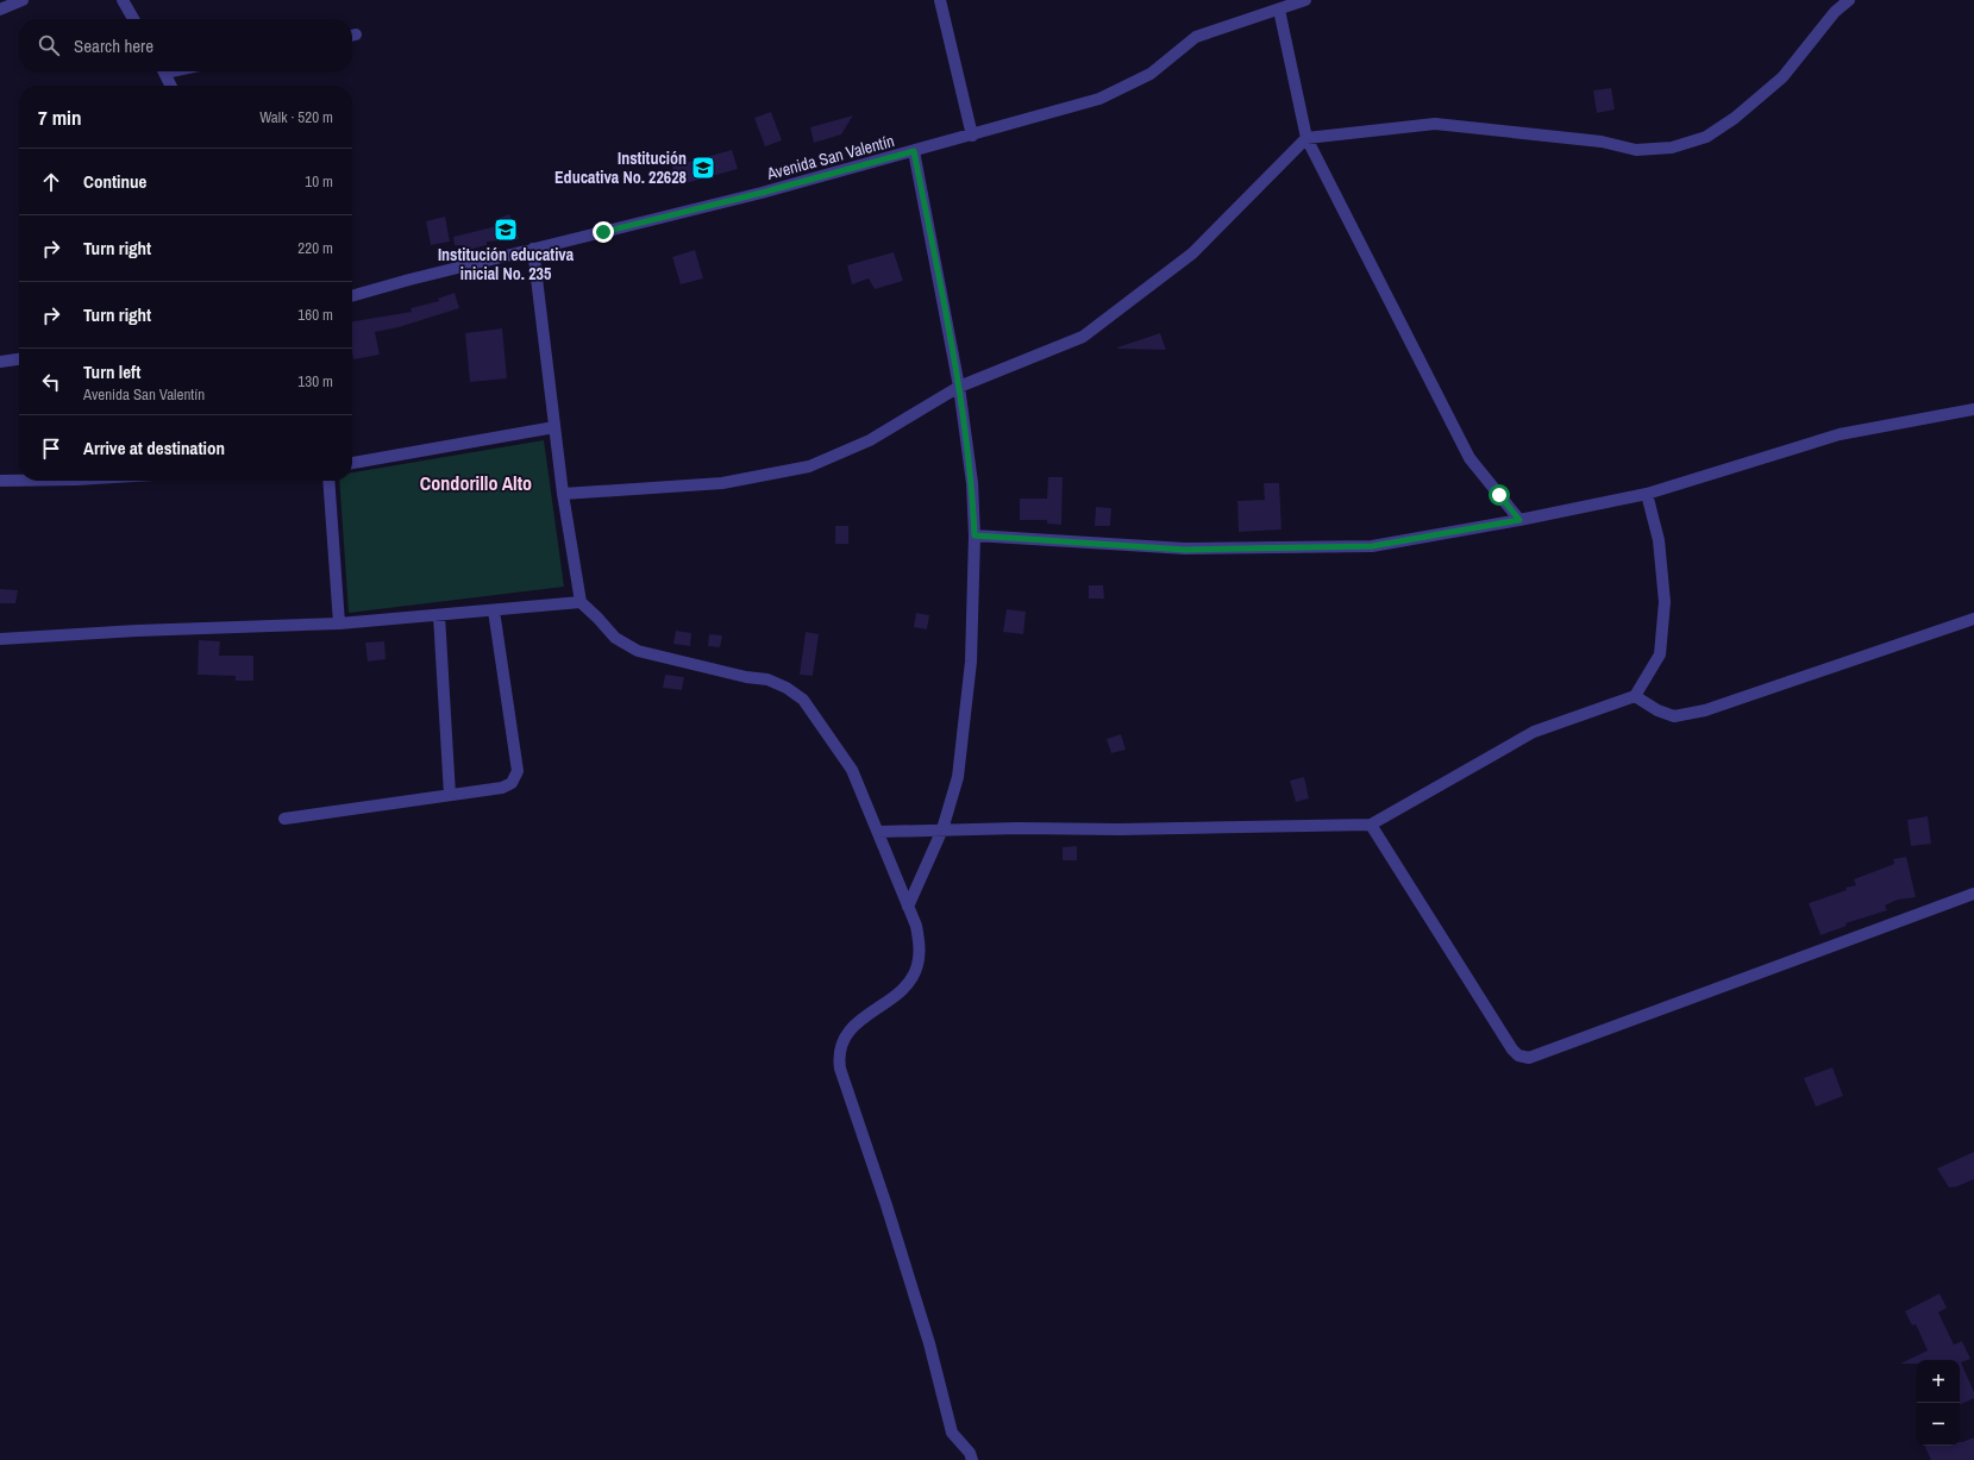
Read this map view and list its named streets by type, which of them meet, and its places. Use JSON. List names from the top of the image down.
{
  "streets": {
    "street": ["Avenida San Valentín"]
  },
  "districts": ["Condorillo Alto"],
  "places": {
    "school or university": ["Institución Educativa No. 22628", "Institución educativa inicial No. 235"]
  },
  "page": {
    "search": "Search here",
    "heading": ["7 min", "Walk · 520 m"],
    "list": [
      ["Continue", "10 m"],
      ["Turn right", "220 m"],
      ["Turn right", "160 m"],
      ["Turn left", "Avenida San Valentín", "130 m"],
      "Arrive at destination"
    ],
    "map_buttons": ["+", "−"]
  }
}
